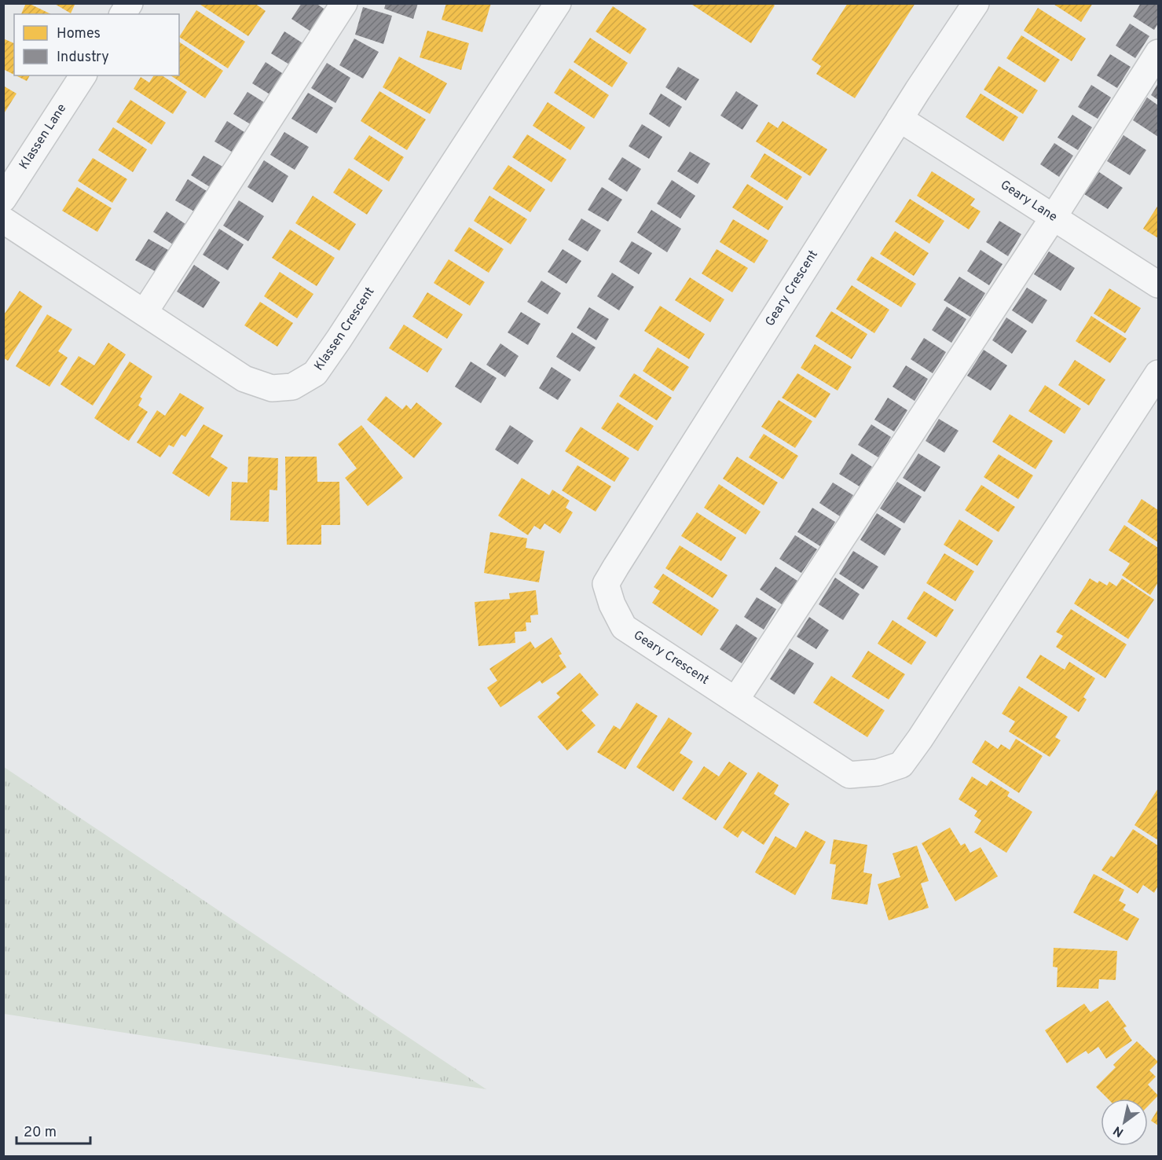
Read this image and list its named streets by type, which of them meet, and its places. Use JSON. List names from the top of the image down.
{
  "streets": {
    "street": [
      "Klassen Lane",
      "Geary Lane",
      "Geary Crescent",
      "Klassen Crescent"
    ]
  },
  "crossings": [
    ["Geary Lane", "Geary Crescent"]
  ],
  "legend": ["Homes", "Industry"],
  "scale_bar": "20 m",
  "north": "bottom left"
}
